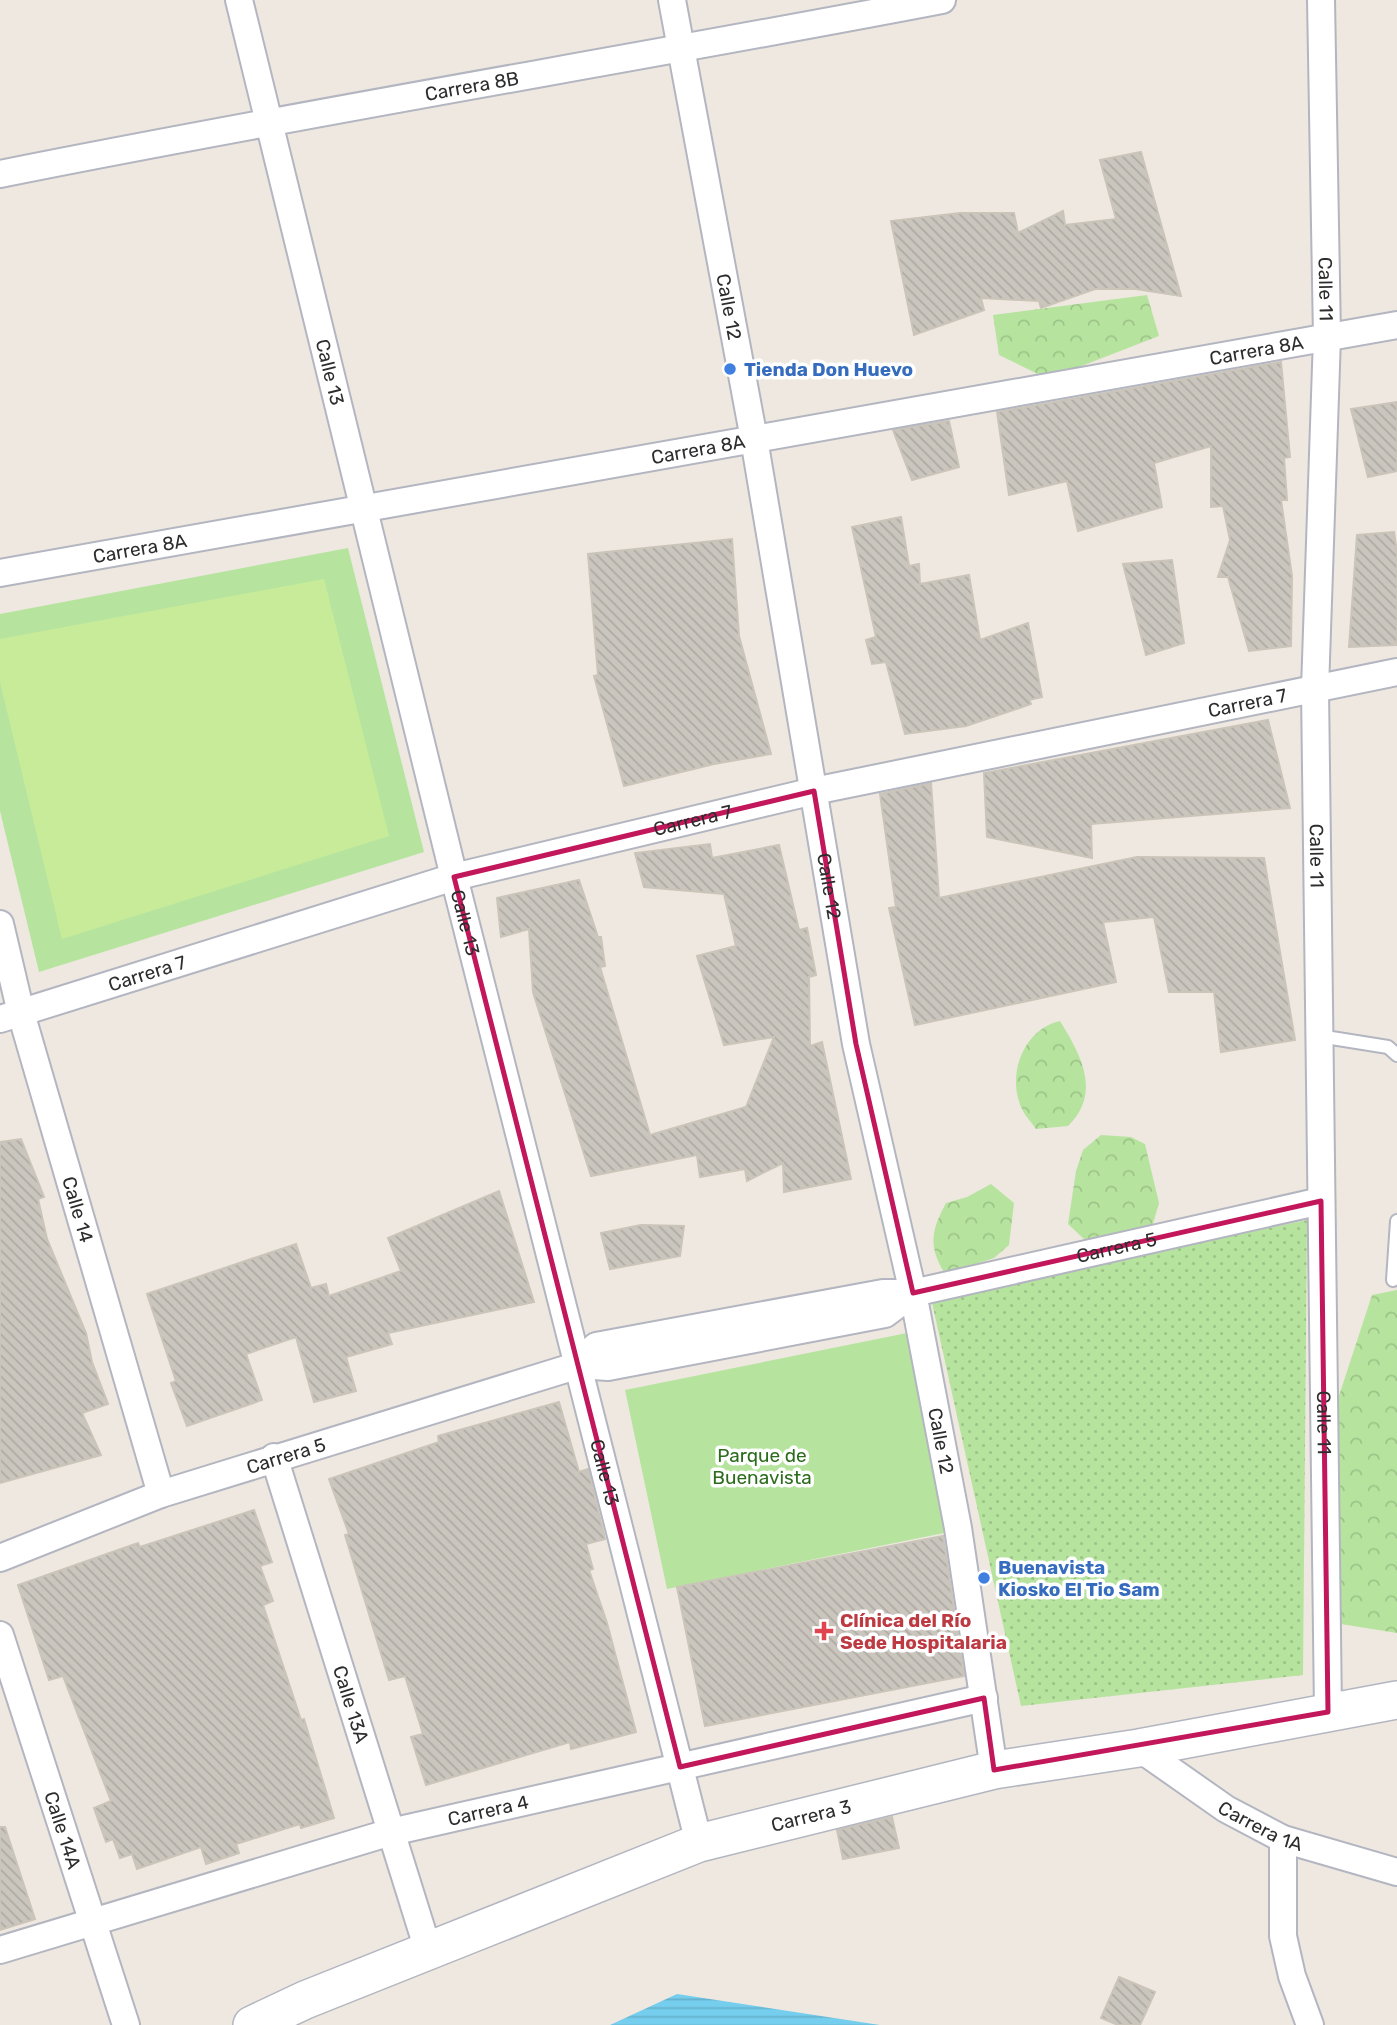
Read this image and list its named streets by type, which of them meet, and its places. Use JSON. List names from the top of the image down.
{
  "streets": {
    "street": [
      "Carrera 8B",
      "Calle 11",
      "Calle 12",
      "Carrera 8A",
      "Calle 13",
      "Carrera 7",
      "Calle 14",
      "Carrera 5",
      "Calle 13A",
      "Carrera 4",
      "Carrera 3",
      "Carrera 1A",
      "Calle 14A"
    ]
  },
  "crossings": [
    ["Carrera 8B", "Calle 12"],
    ["Carrera 8B", "Calle 13"],
    ["Calle 11", "Carrera 8A"],
    ["Calle 11", "Carrera 7"],
    ["Calle 11", "Carrera 5"],
    ["Calle 11", "Carrera 3"],
    ["Calle 12", "Carrera 8A"],
    ["Calle 12", "Carrera 7"],
    ["Calle 12", "Carrera 5"],
    ["Calle 12", "Carrera 4"],
    ["Calle 12", "Carrera 3"],
    ["Carrera 8A", "Calle 13"],
    ["Calle 13", "Carrera 7"],
    ["Calle 13", "Carrera 5"],
    ["Calle 13", "Carrera 4"],
    ["Calle 13", "Carrera 3"],
    ["Carrera 7", "Calle 14"],
    ["Calle 14", "Carrera 5"],
    ["Carrera 5", "Calle 13A"],
    ["Calle 13A", "Carrera 4"],
    ["Calle 13A", "Carrera 3"],
    ["Carrera 4", "Calle 14A"],
    ["Carrera 3", "Carrera 1A"]
  ],
  "parks": ["Parque de Buenavista"],
  "places": {
    "other": ["Tienda Don Huevo", "Buenavista Kiosko El Tio Sam"],
    "health": ["Clínica del Río Sede Hospitalaria"]
  }
}
